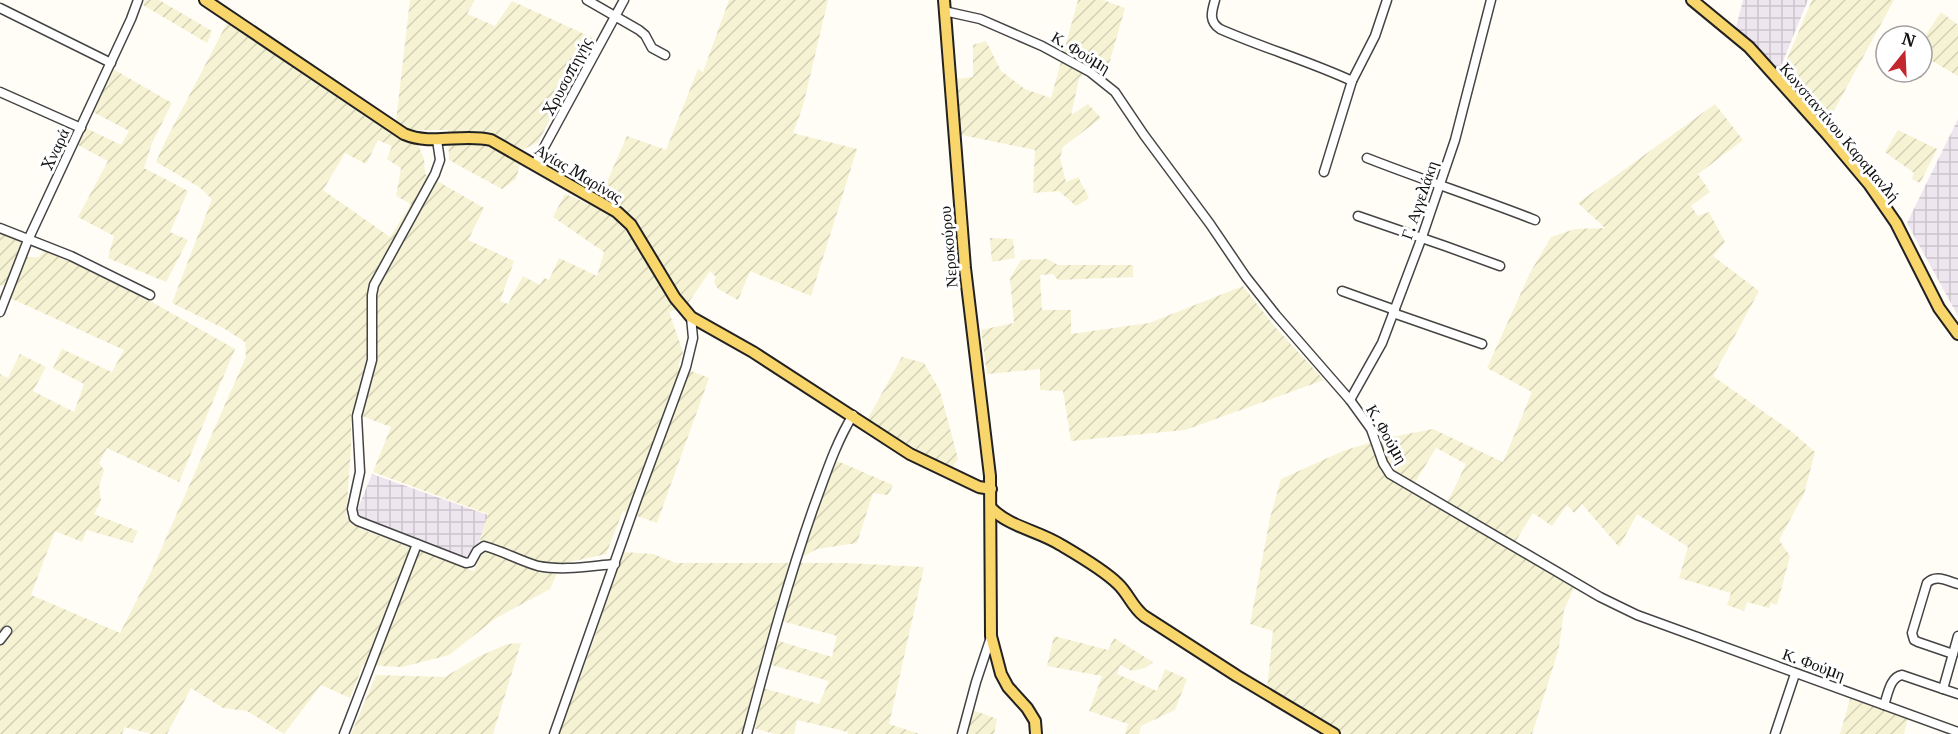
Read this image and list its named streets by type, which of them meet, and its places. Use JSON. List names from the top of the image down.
{
  "streets": {
    "main road": ["Κωνσταντίνου Καραμανλή", "Αγίας Μαρίνας", "Νεροκούρου"],
    "street": [
      "Κ. Φούμη",
      "Χρυσοπηγής",
      "Χναρά",
      "Γ. Αγγελάκη"
    ]
  },
  "crossings": [
    ["Κ. Φούμη", "Γ. Αγγελάκη"],
    ["Κ. Φούμη", "Νεροκούρου"],
    ["Χρυσοπηγής", "Αγίας Μαρίνας"],
    ["Αγίας Μαρίνας", "Νεροκούρου"]
  ],
  "north": "top"
}
